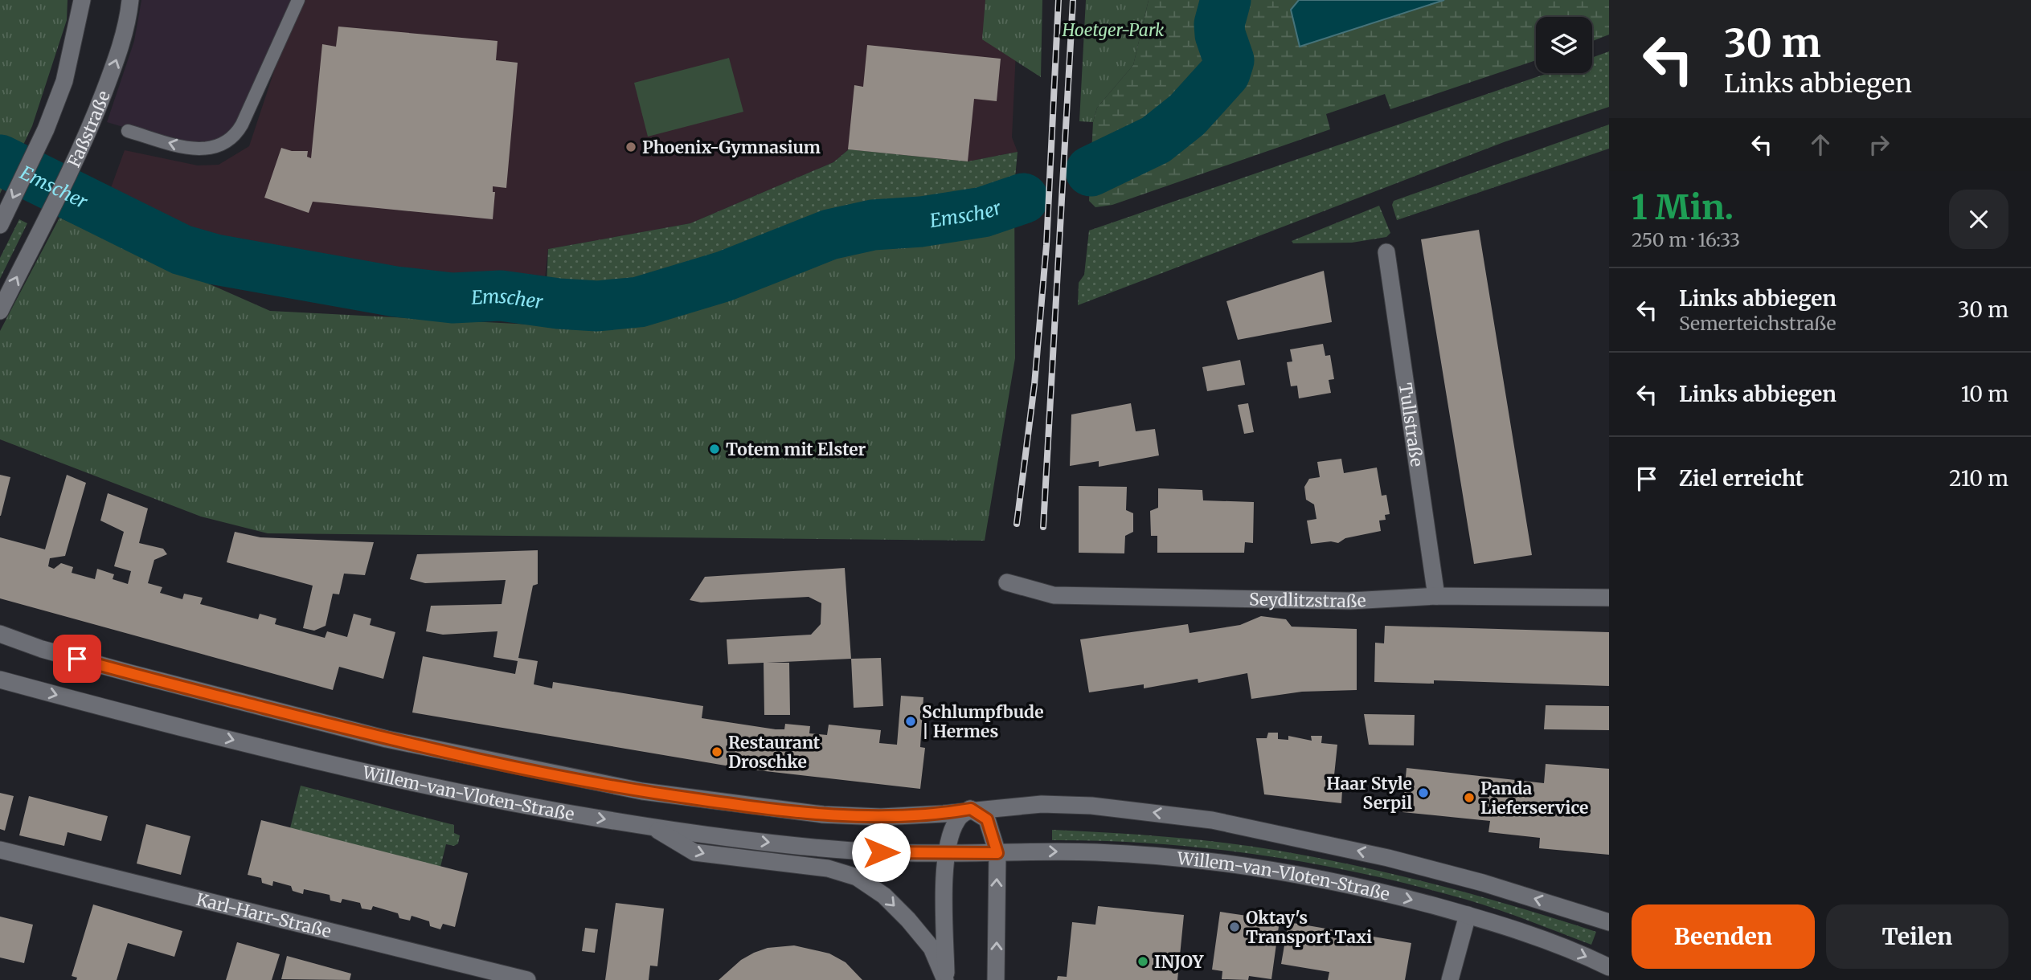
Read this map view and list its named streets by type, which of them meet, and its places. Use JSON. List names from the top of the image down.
{
  "streets": {
    "main road": [
      "Faßstraße",
      "Tullstraße",
      "Seydlitzstraße",
      "Willem-van-Vloten-Straße",
      "Karl-Harr-Straße"
    ]
  },
  "crossings": [
    ["Tullstraße", "Seydlitzstraße"]
  ],
  "water": ["Emscher"],
  "parks": ["Hoetger-Park"],
  "places": [
    "Phoenix-Gymnasium",
    "Totem mit Elster",
    "Schlumpfbude | Hermes",
    "Restaurant Droschke",
    "Haar Style Serpil",
    "Panda Lieferservice",
    "Oktay's Transport Taxi",
    "INJOY"
  ],
  "page": {
    "turn": ["30 m", "Links abbiegen"],
    "heading": ["1 Min.", "250 m · 16:33"],
    "list": [
      {
        "name": "Links abbiegen",
        "note": "Semerteichstraße",
        "value": "30 m"
      },
      {
        "name": "Links abbiegen",
        "value": "10 m"
      },
      {
        "name": "Ziel erreicht",
        "value": "210 m"
      }
    ],
    "buttons": ["Beenden", "Teilen"]
  }
}
